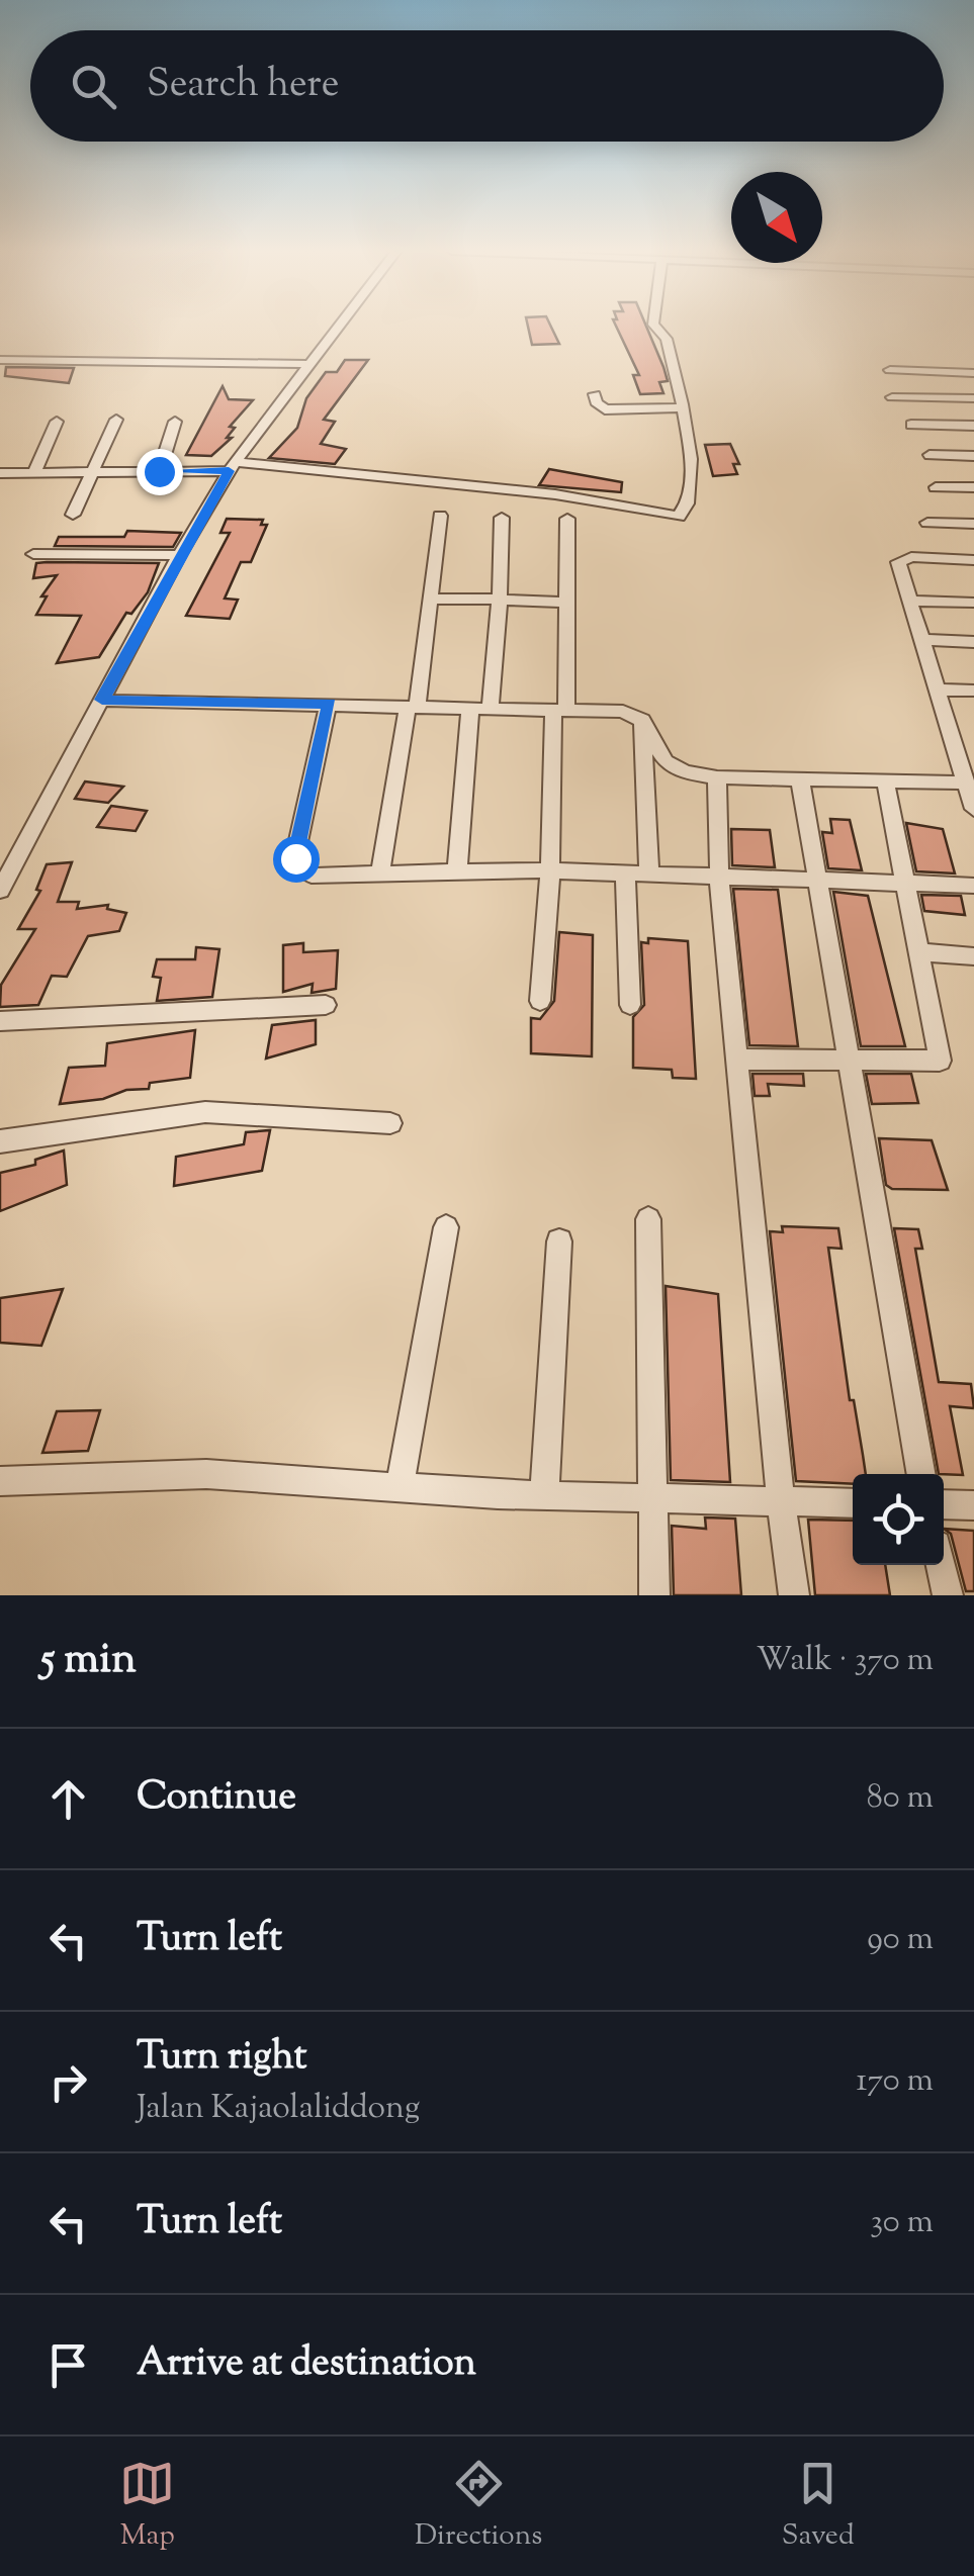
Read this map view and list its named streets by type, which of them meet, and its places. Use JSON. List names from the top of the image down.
{
  "north": "bottom right",
  "page": {
    "search": "Search here",
    "heading": ["5 min", "Walk · 370 m"],
    "list": [
      ["Continue", "80 m"],
      ["Turn left", "90 m"],
      ["Turn right", "Jalan Kajaolaliddong", "170 m"],
      ["Turn left", "30 m"],
      "Arrive at destination"
    ],
    "nav": ["Map", "Directions", "Saved"]
  }
}
